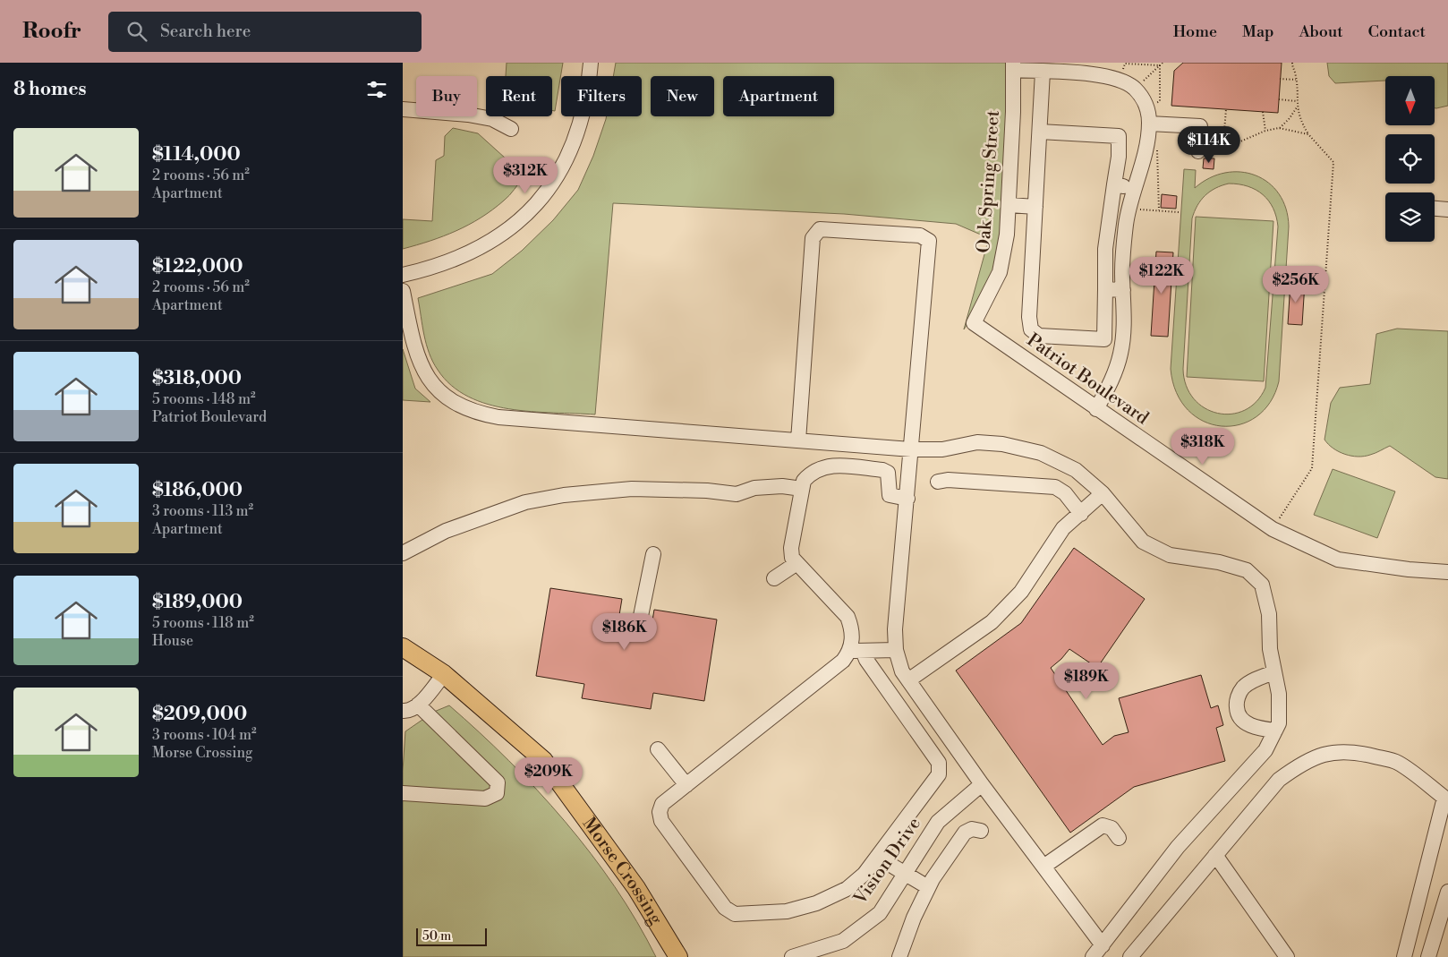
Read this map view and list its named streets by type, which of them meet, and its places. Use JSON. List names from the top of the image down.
{
  "streets": {
    "main road": ["Morse Crossing"],
    "street": ["Oak Spring Street", "Patriot Boulevard", "Vision Drive"]
  },
  "crossings": [
    ["Oak Spring Street", "Patriot Boulevard"]
  ],
  "scale_bar": "50 m",
  "north": "bottom",
  "page": {
    "header": "Roofr",
    "search": "Search here",
    "nav": [
      "Home",
      "Map",
      "About",
      "Contact"
    ],
    "heading": "8 homes",
    "chip": [
      "Buy",
      "Rent",
      "Filters",
      "New",
      "Apartment"
    ],
    "list": [
      {
        "name": "$114,000",
        "note": "2 rooms · 56 m² · Apartment"
      },
      {
        "name": "$122,000",
        "note": "2 rooms · 56 m² · Apartment"
      },
      {
        "name": "$318,000",
        "note": "5 rooms · 148 m² · Patriot Boulevard"
      },
      {
        "name": "$186,000",
        "note": "3 rooms · 113 m² · Apartment"
      },
      {
        "name": "$189,000",
        "note": "5 rooms · 118 m² · House"
      },
      {
        "name": "$209,000",
        "note": "3 rooms · 104 m² · Morse Crossing"
      }
    ],
    "price": [
      "$114K",
      "$312K",
      "$122K",
      "$256K",
      "$318K",
      "$186K",
      "$189K",
      "$209K"
    ],
    "scale": "50 m"
  }
}
